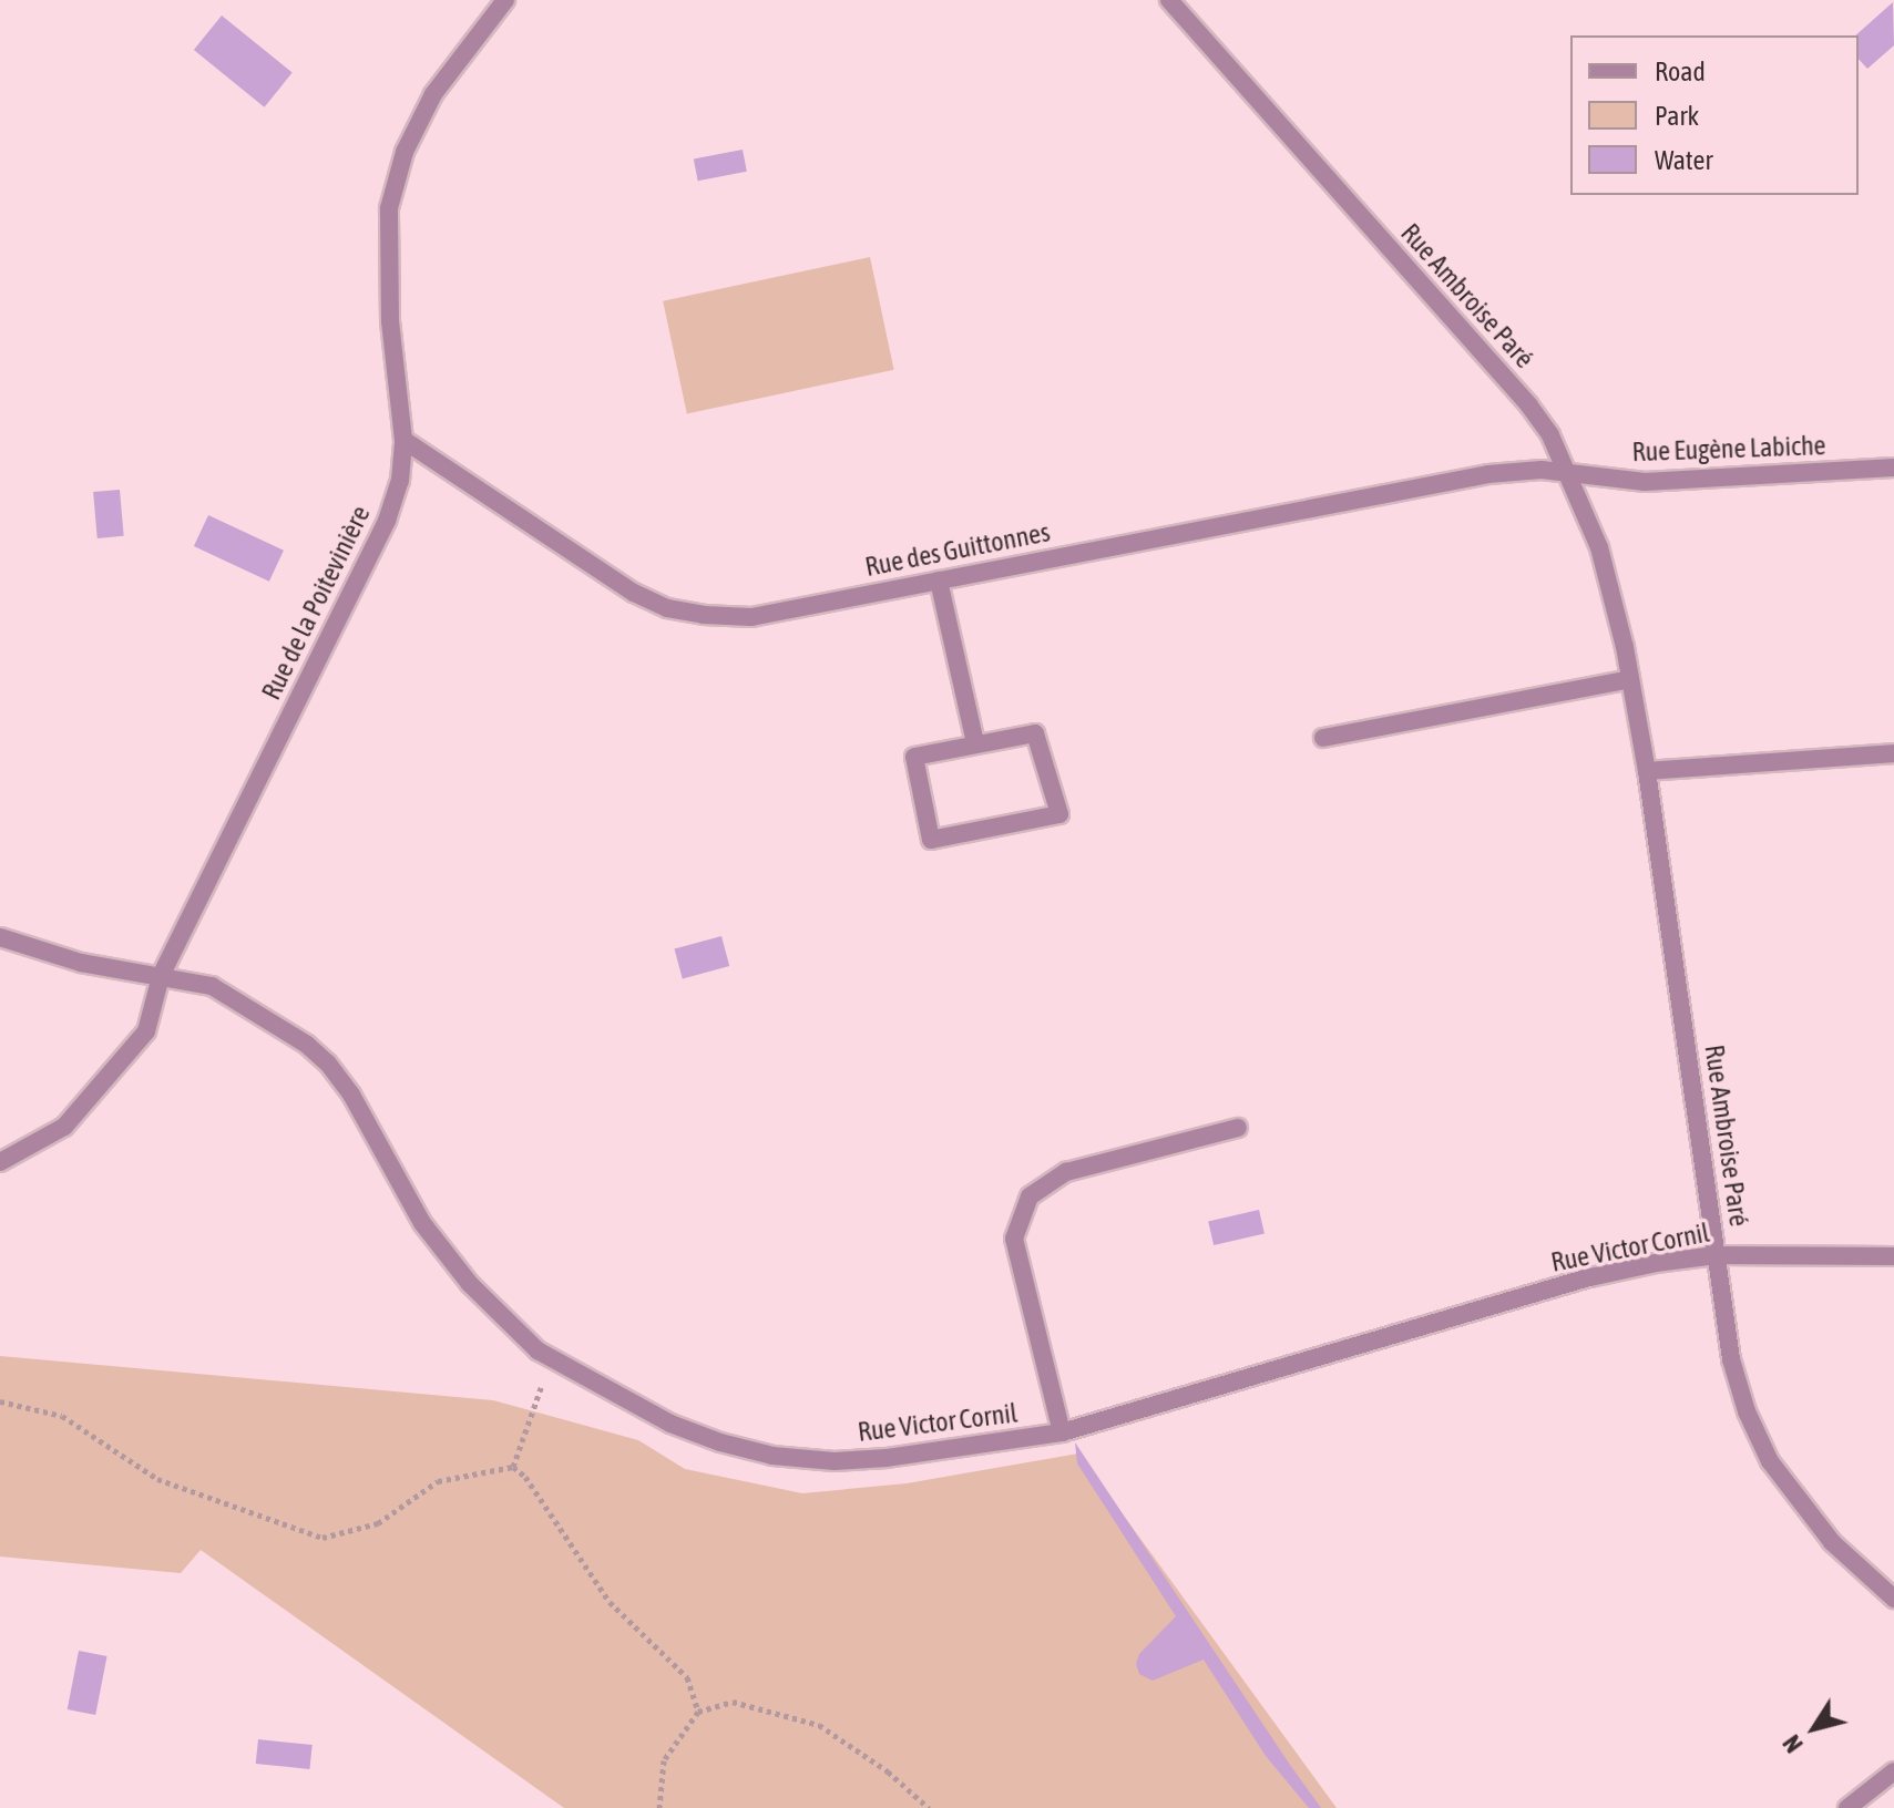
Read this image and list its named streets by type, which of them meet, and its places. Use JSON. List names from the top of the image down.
{
  "streets": {
    "street": [
      "Rue Ambroise Paré",
      "Rue Eugène Labiche",
      "Rue des Guittonnes",
      "Rue de la Poitevinière",
      "Rue Victor Cornil"
    ]
  },
  "crossings": [
    ["Rue Ambroise Paré", "Rue Eugène Labiche"],
    ["Rue Ambroise Paré", "Rue des Guittonnes"],
    ["Rue Ambroise Paré", "Rue Victor Cornil"],
    ["Rue Eugène Labiche", "Rue des Guittonnes"],
    ["Rue des Guittonnes", "Rue de la Poitevinière"],
    ["Rue de la Poitevinière", "Rue Victor Cornil"]
  ],
  "legend": ["Road", "Park", "Water"],
  "north": "bottom left"
}
